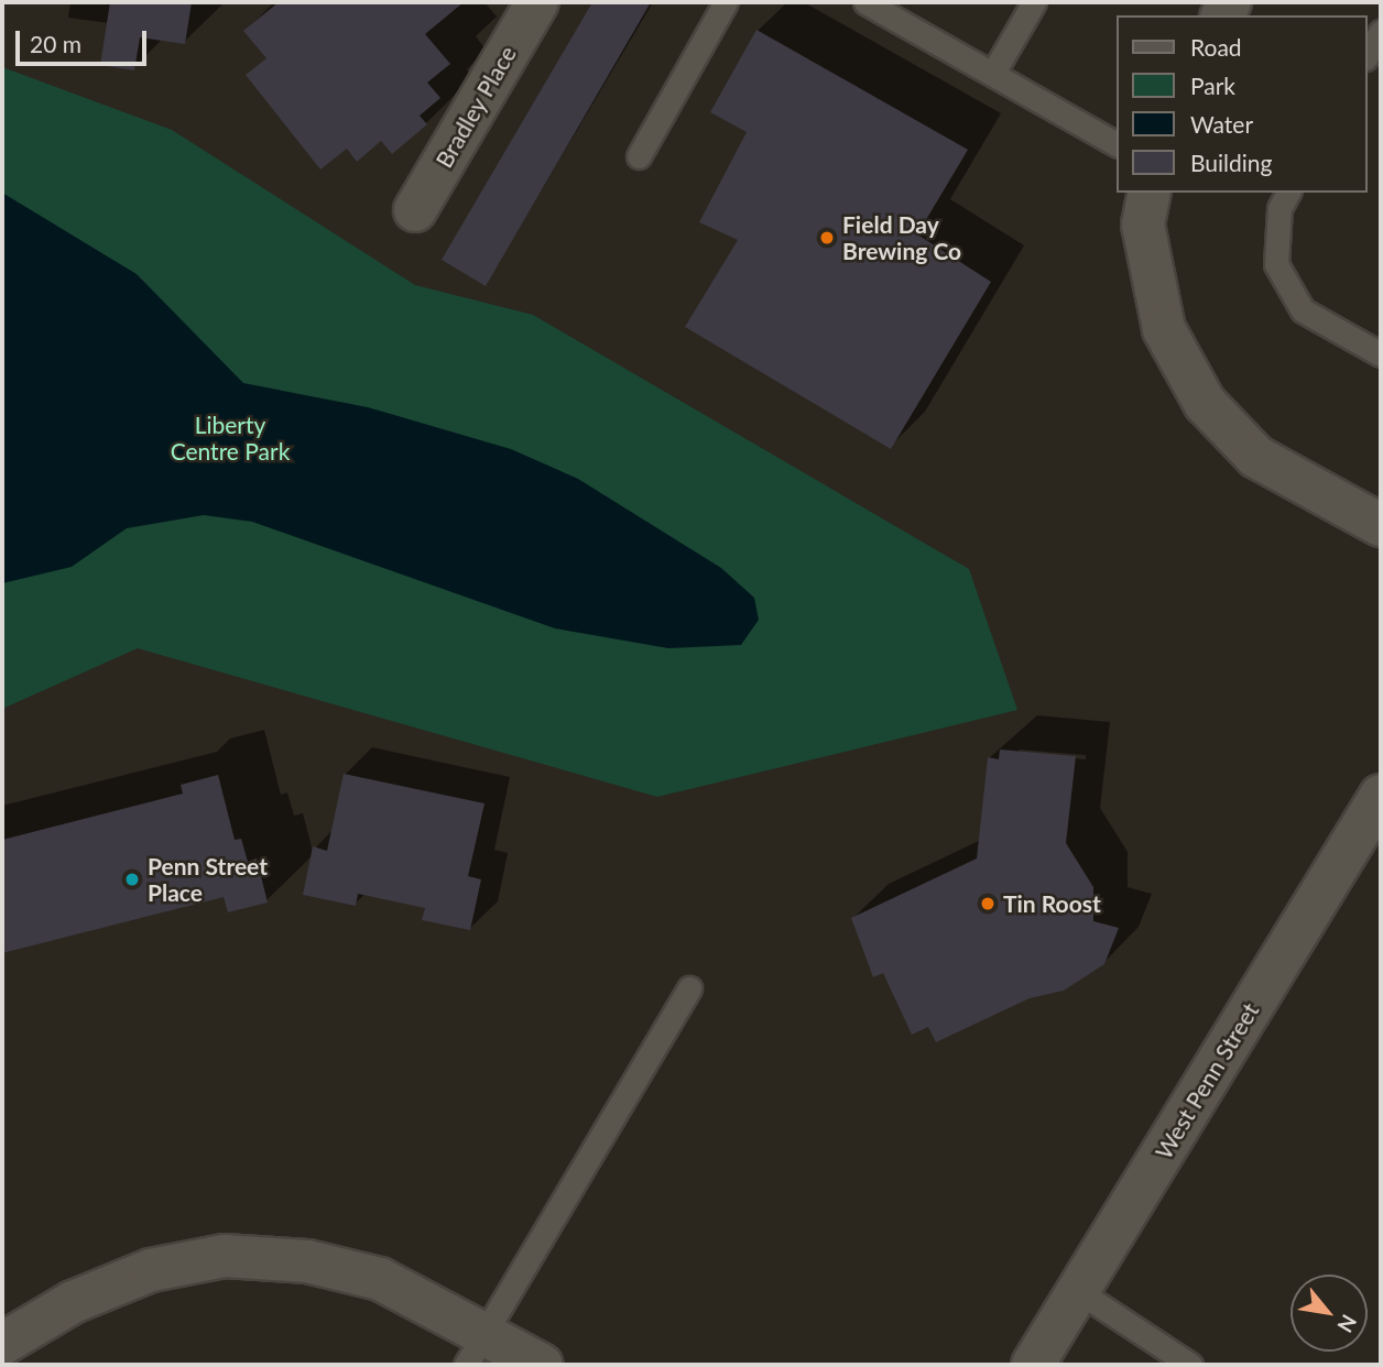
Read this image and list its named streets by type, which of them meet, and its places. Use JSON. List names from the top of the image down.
{
  "streets": {
    "street": ["Bradley Place", "West Penn Street"]
  },
  "parks": ["Liberty Centre Park"],
  "places": ["Field Day Brewing Co", "Penn Street Place", "Tin Roost"],
  "legend": [
    "Road",
    "Park",
    "Water",
    "Building"
  ],
  "scale_bar": "20 m",
  "north": "bottom right"
}
